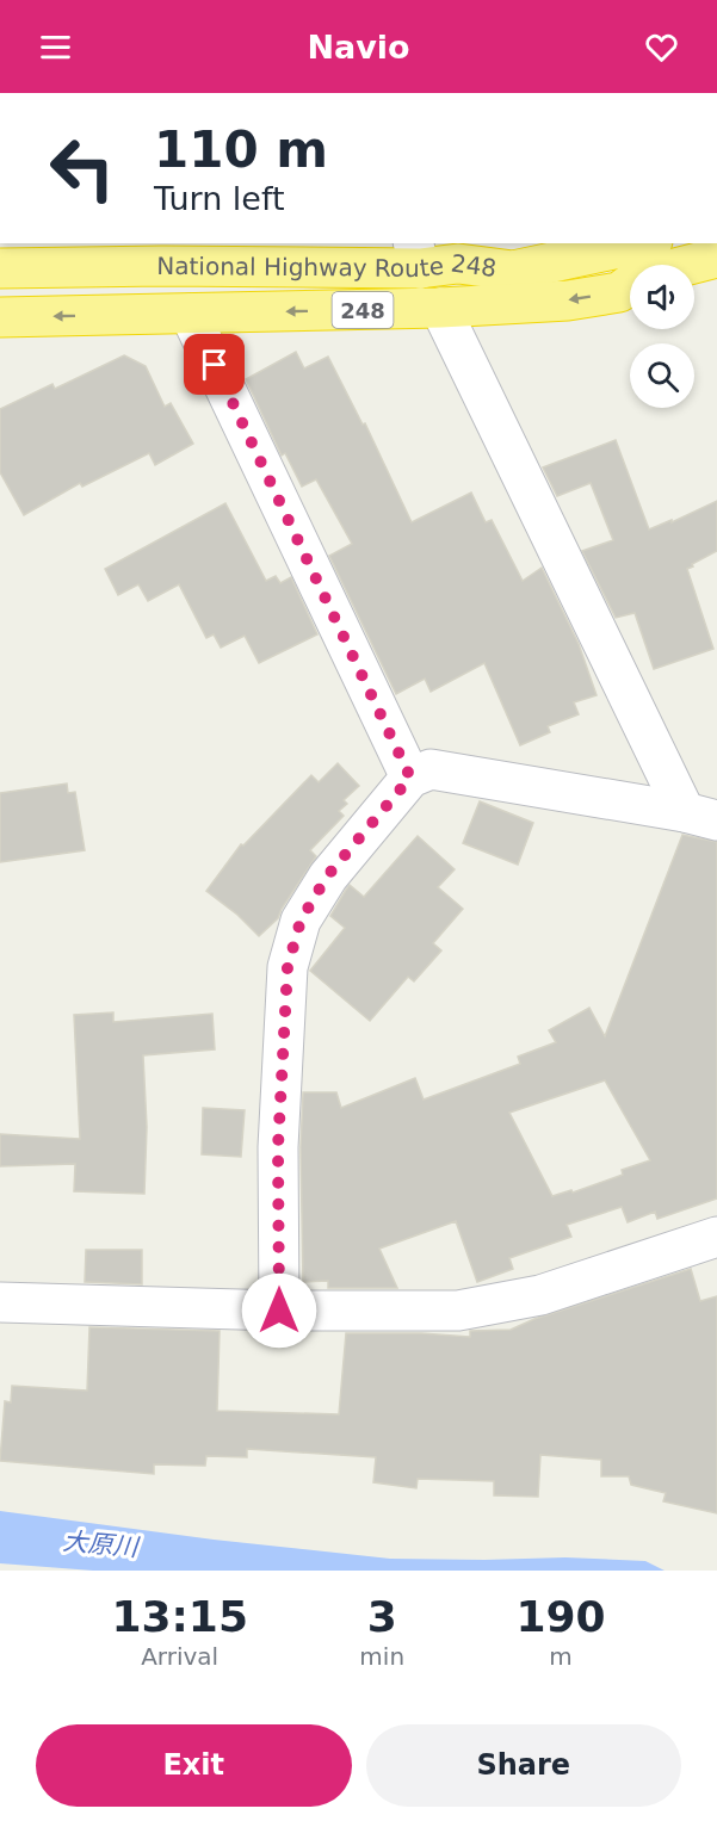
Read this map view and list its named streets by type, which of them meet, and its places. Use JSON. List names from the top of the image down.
{
  "streets": {
    "highway": ["National Highway Route 248", "248"]
  },
  "water": ["大原川"],
  "page": {
    "header": "Navio",
    "turn": ["110 m", "Turn left"],
    "eta": [
      "13:15",
      "Arrival",
      "3",
      "min",
      "190",
      "m"
    ],
    "buttons": ["Exit", "Share"]
  }
}
